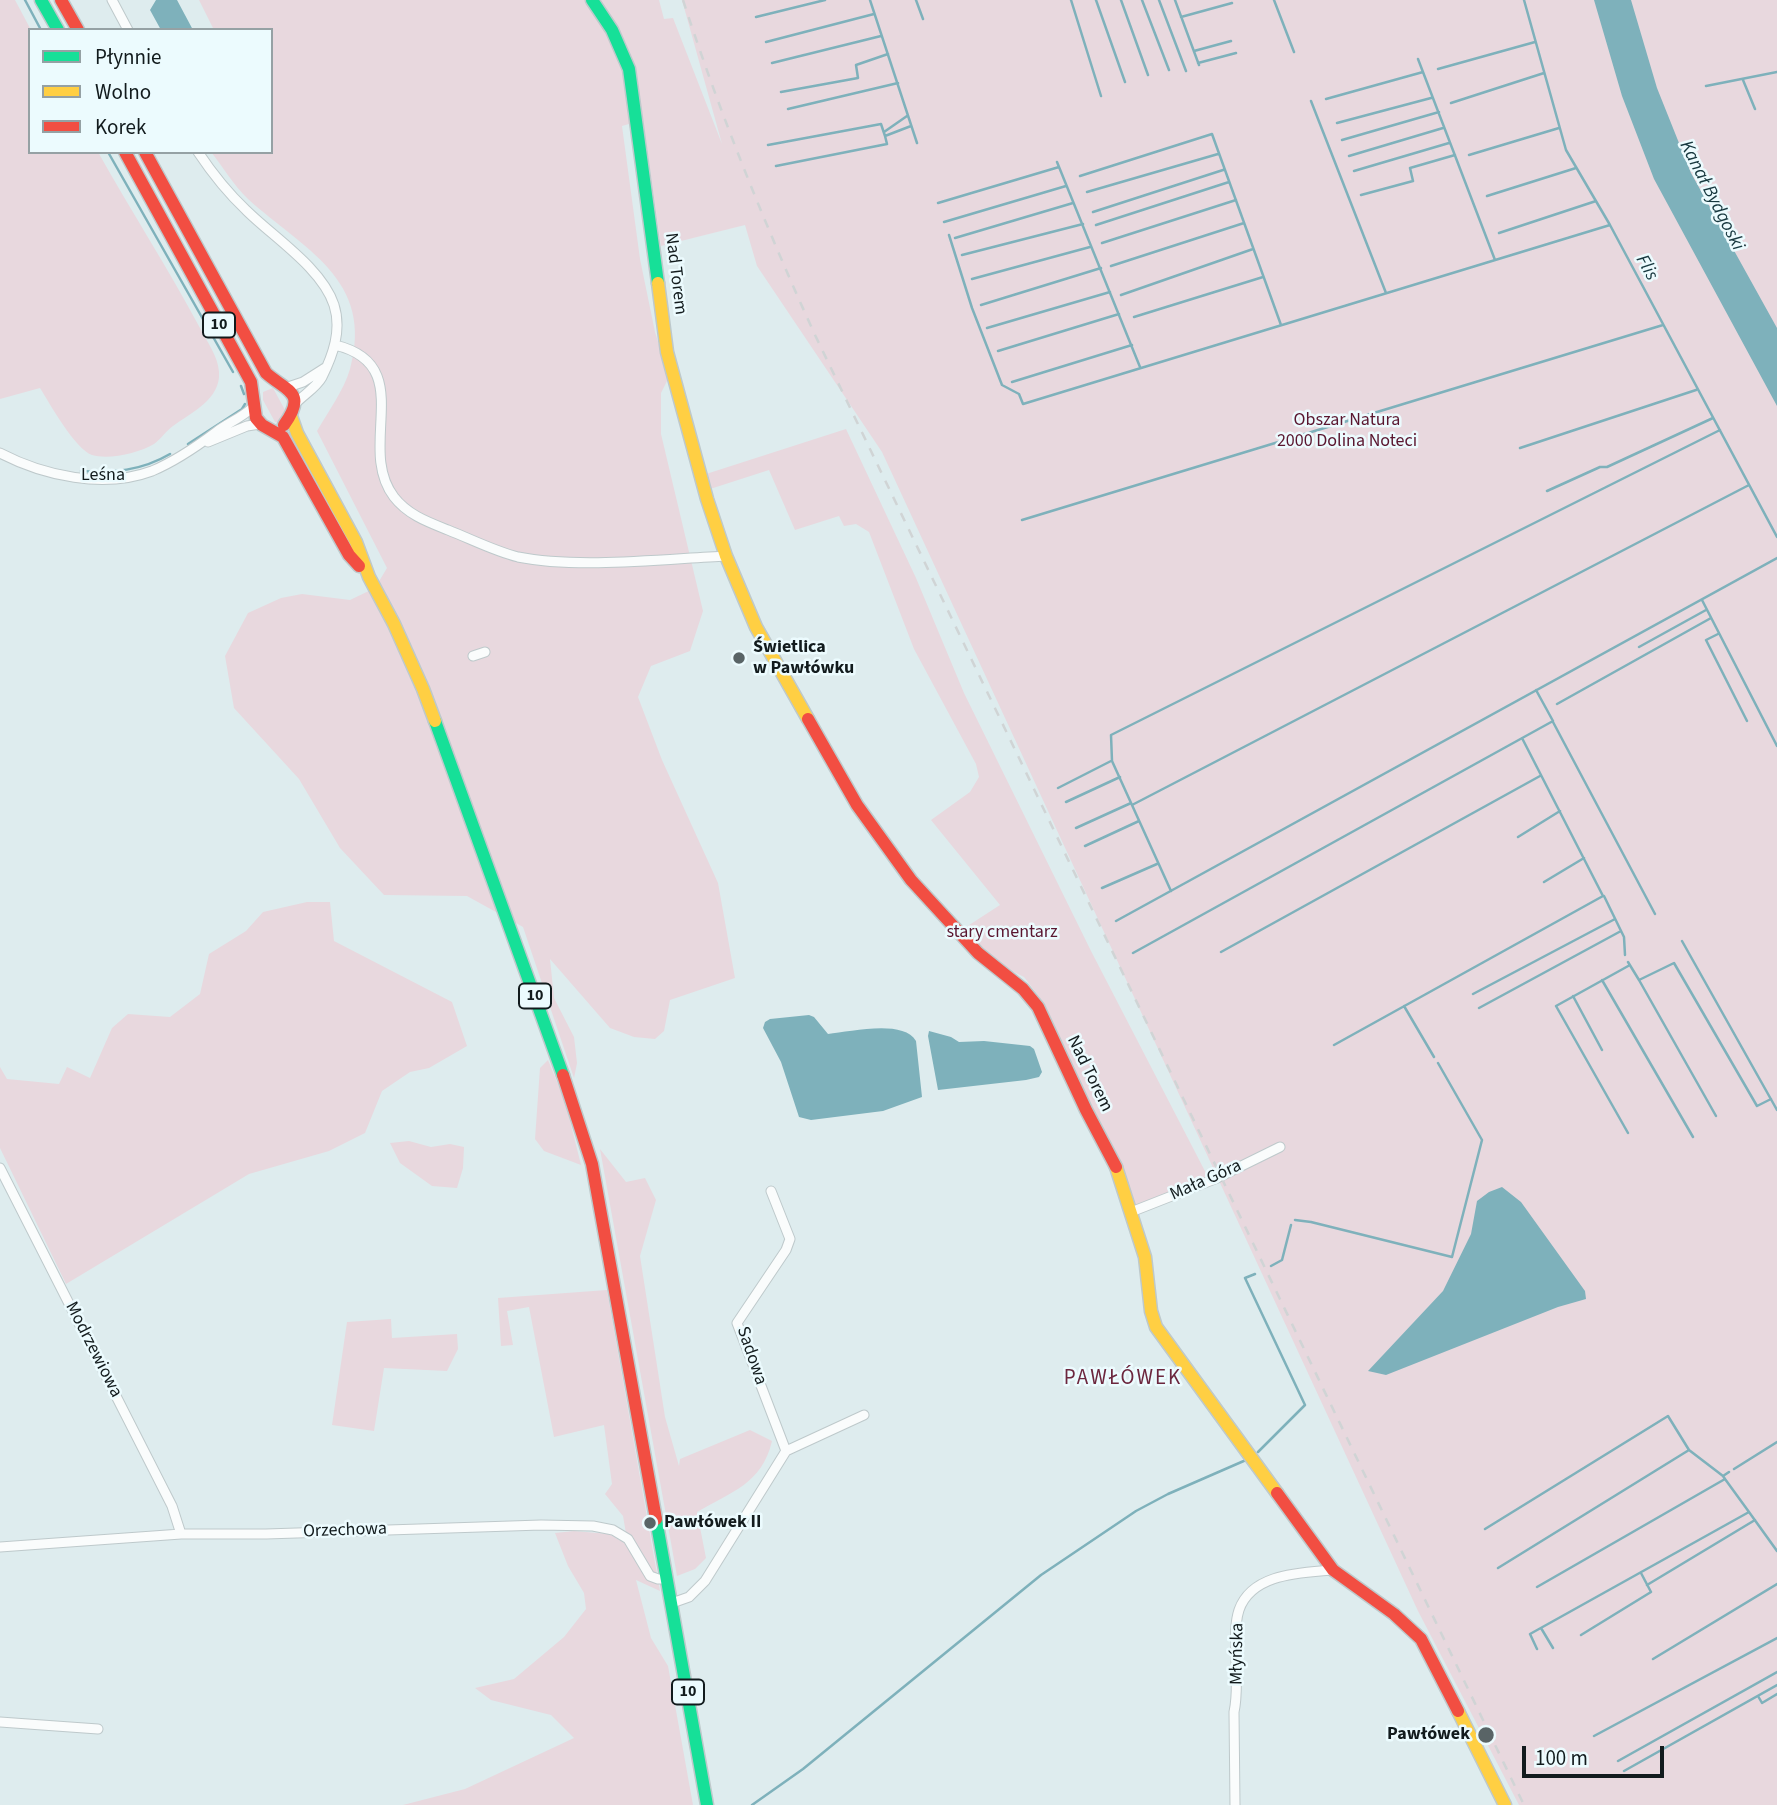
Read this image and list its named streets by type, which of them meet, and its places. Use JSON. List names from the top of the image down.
{
  "streets": {
    "main road": ["Nad Torem", "10"],
    "street": [
      "Leśna",
      "Mała Góra",
      "Modrzewiowa",
      "Sadowa",
      "Orzechowa",
      "Młyńska"
    ]
  },
  "crossings": [
    ["Nad Torem", "Mała Góra"],
    ["Nad Torem", "Młyńska"],
    ["10", "Leśna"],
    ["10", "Orzechowa"],
    ["Modrzewiowa", "Orzechowa"]
  ],
  "districts": ["PAWŁÓWEK"],
  "water": ["Kanał Bydgoski", "Flis"],
  "parks": ["Obszar Natura 2000 Dolina Noteci", "stary cmentarz"],
  "places": ["Świetlica w Pawłówku", "Pawłówek II", "Pawłówek"],
  "legend": ["Płynnie", "Wolno", "Korek"],
  "scale_bar": "100 m"
}
